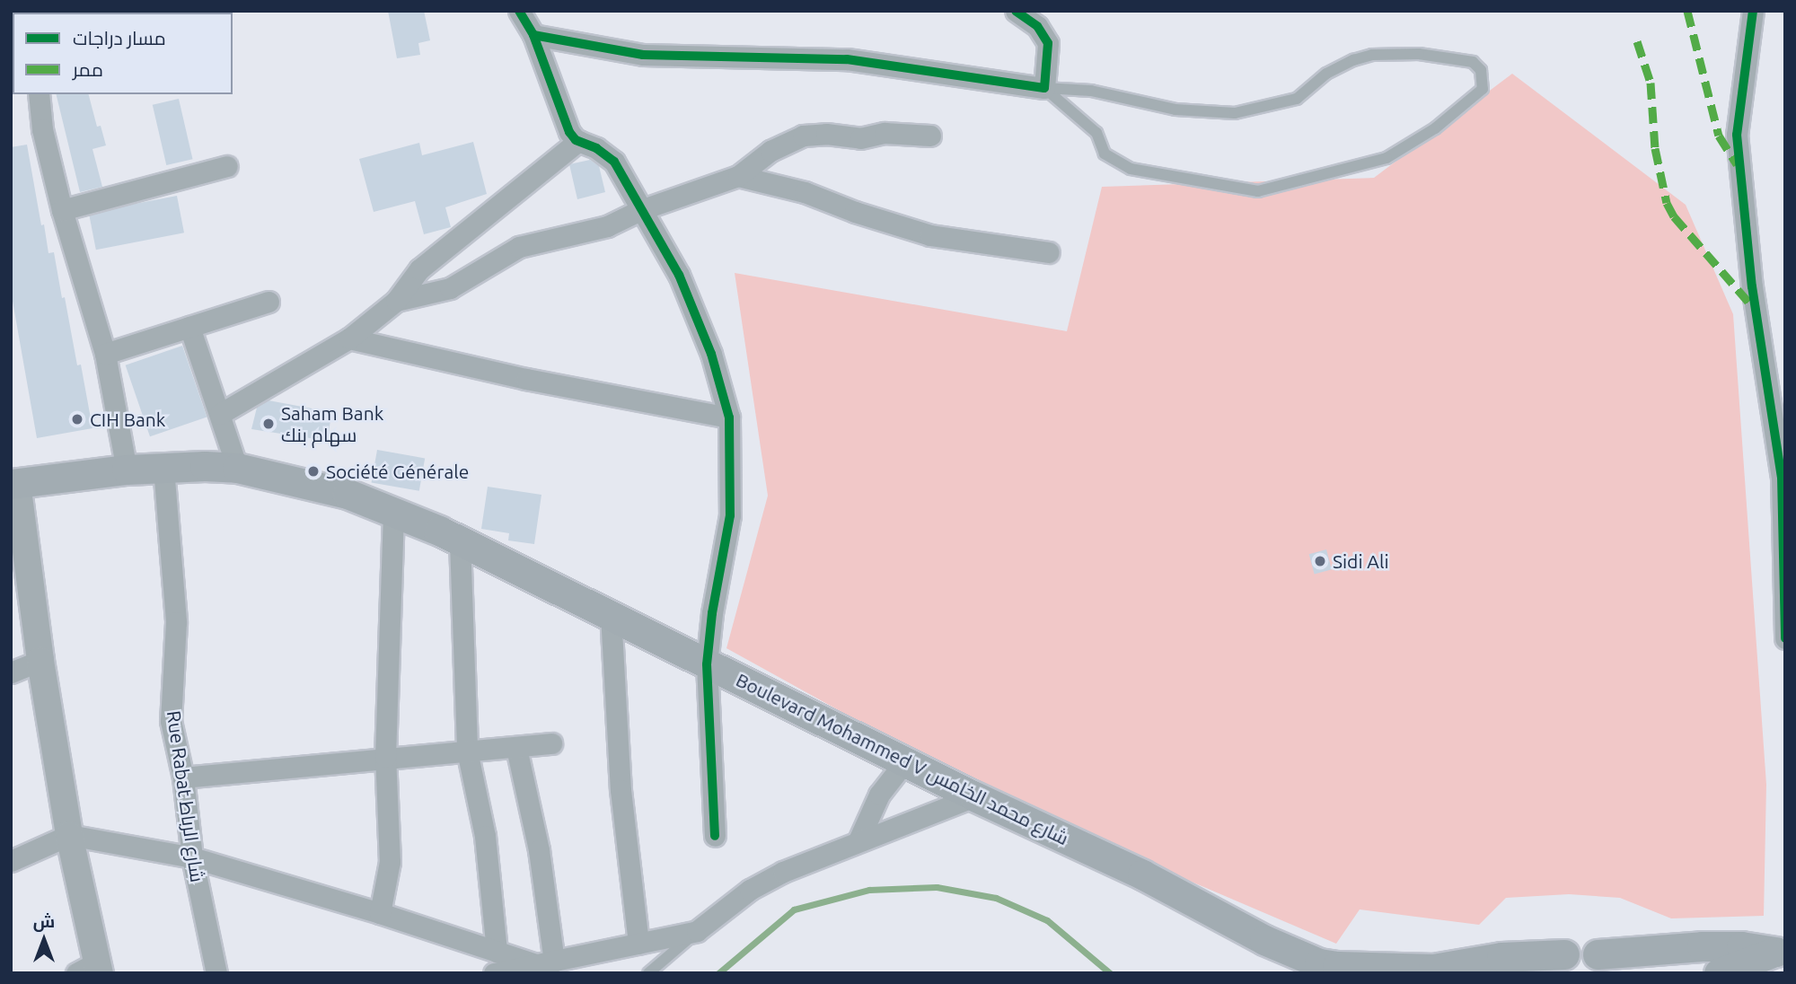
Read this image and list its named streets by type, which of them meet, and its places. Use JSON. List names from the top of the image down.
{
  "streets": {
    "main road": ["Boulevard Mohammed V شارع محمد الخامس"],
    "street": ["Rue Rabat شارع الرباط"]
  },
  "crossings": [
    ["Boulevard Mohammed V شارع محمد الخامس", "Rue Rabat شارع الرباط"]
  ],
  "places": [
    "CIH Bank",
    "Saham Bank سهام بنك",
    "Société Générale",
    "Sidi Ali"
  ],
  "legend": ["مسار دراجات", "ممر"],
  "north": "top"
}
